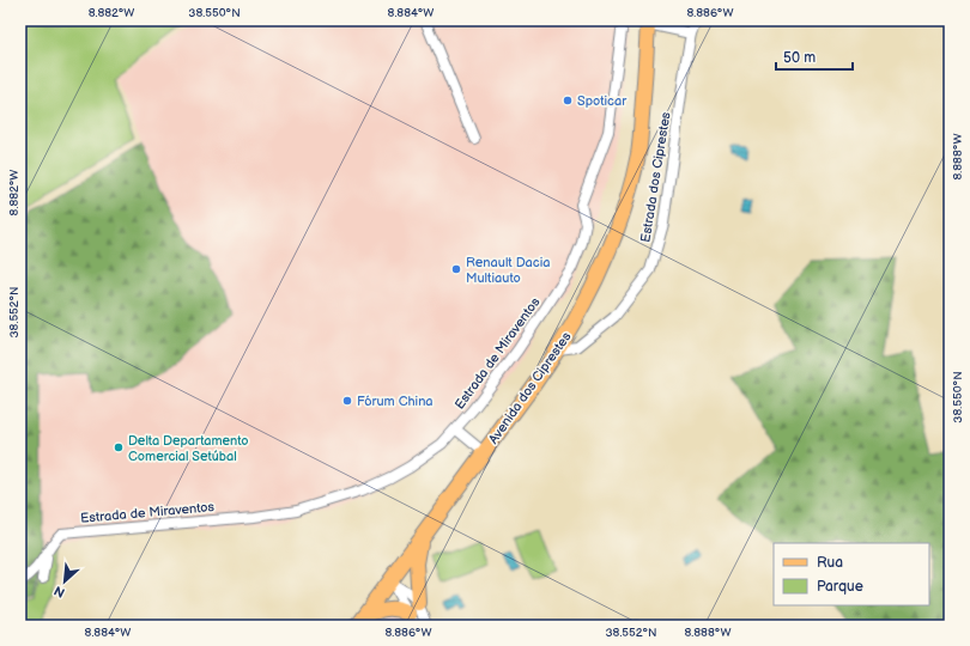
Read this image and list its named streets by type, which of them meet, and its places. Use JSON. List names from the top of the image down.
{
  "streets": {
    "main road": ["Avenida dos Ciprestes"],
    "street": ["Estrada dos Ciprestes", "Estrada de Miraventos"]
  },
  "crossings": [
    ["Estrada dos Ciprestes", "Avenida dos Ciprestes"]
  ],
  "places": [
    "Spoticar",
    "Renault Dacia Multiauto",
    "Fórum China",
    "Delta Departamento Comercial Setúbal"
  ],
  "legend": ["Rua", "Parque"],
  "scale_bar": "50 m",
  "north": "bottom left",
  "coordinates": [
    "8.882°W",
    "38.550°N",
    "8.884°W",
    "8.886°W",
    "8.888°W",
    "38.552°N"
  ]
}
